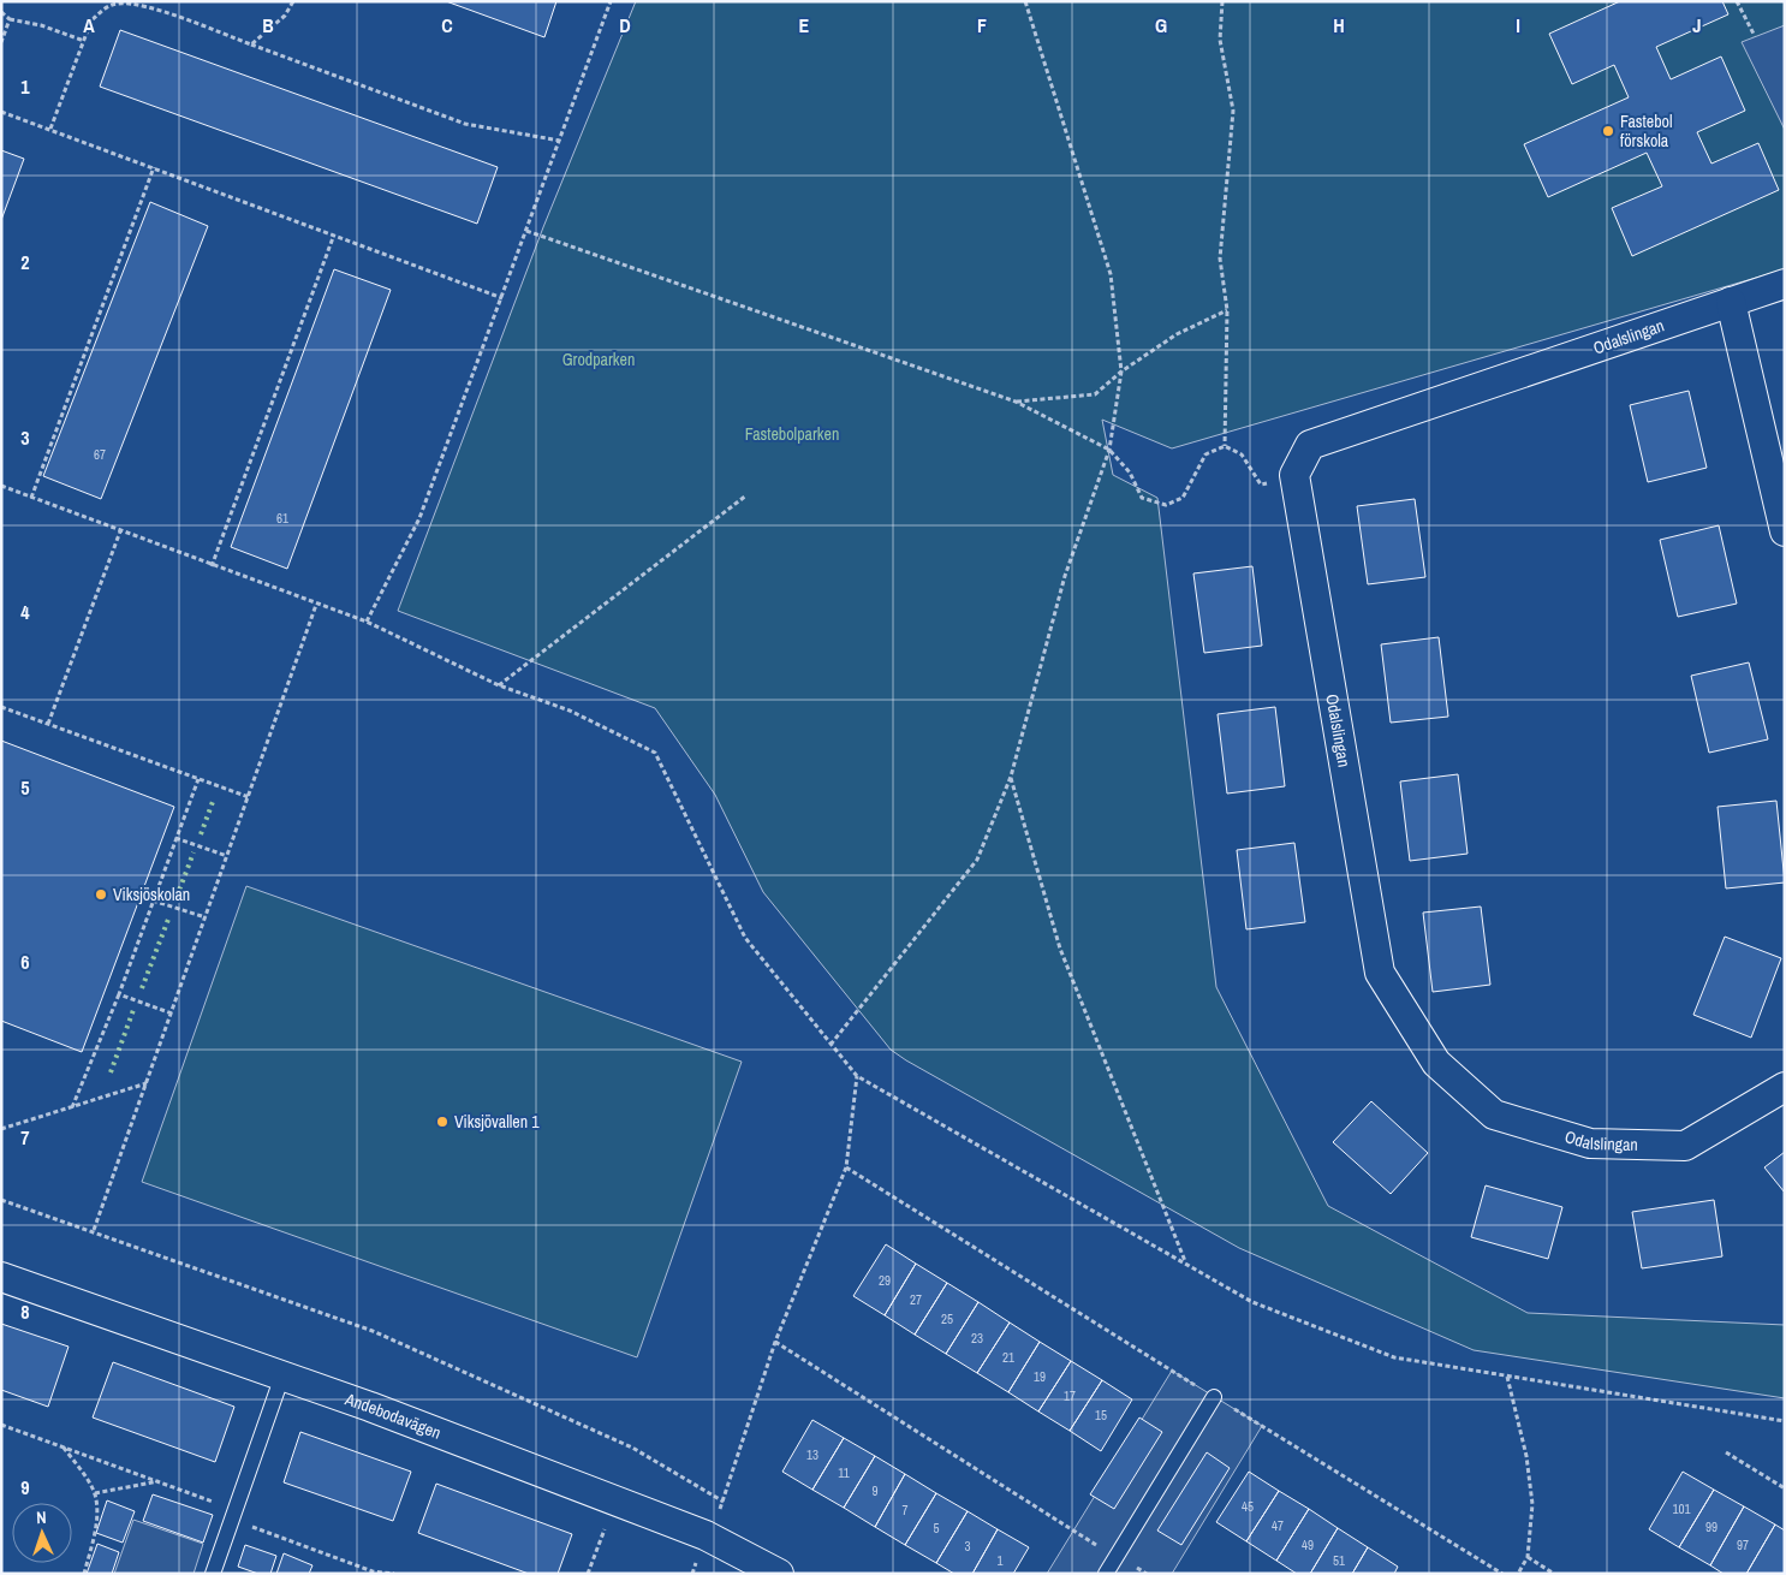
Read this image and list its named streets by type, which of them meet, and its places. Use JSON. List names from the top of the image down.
{
  "streets": {
    "street": ["Odalslingan", "Andebodavägen"]
  },
  "parks": ["Grodparken", "Fastebolparken"],
  "places": ["Fastebol förskola", "Viksjöskolan", "Viksjövallen 1"],
  "house_numbers": [
    "67",
    "61",
    "29",
    "27",
    "25",
    "23",
    "21",
    "19",
    "17",
    "15",
    "13",
    "11",
    "9",
    "45",
    "101",
    "7",
    "47",
    "99",
    "5",
    "49",
    "97",
    "3",
    "1",
    "51"
  ],
  "north": "top",
  "grid": {
    "columns": [
      "A",
      "B",
      "C",
      "D",
      "E",
      "F",
      "G",
      "H",
      "I",
      "J"
    ],
    "rows": [
      "1",
      "2",
      "3",
      "4",
      "5",
      "6",
      "7",
      "8",
      "9"
    ]
  }
}
